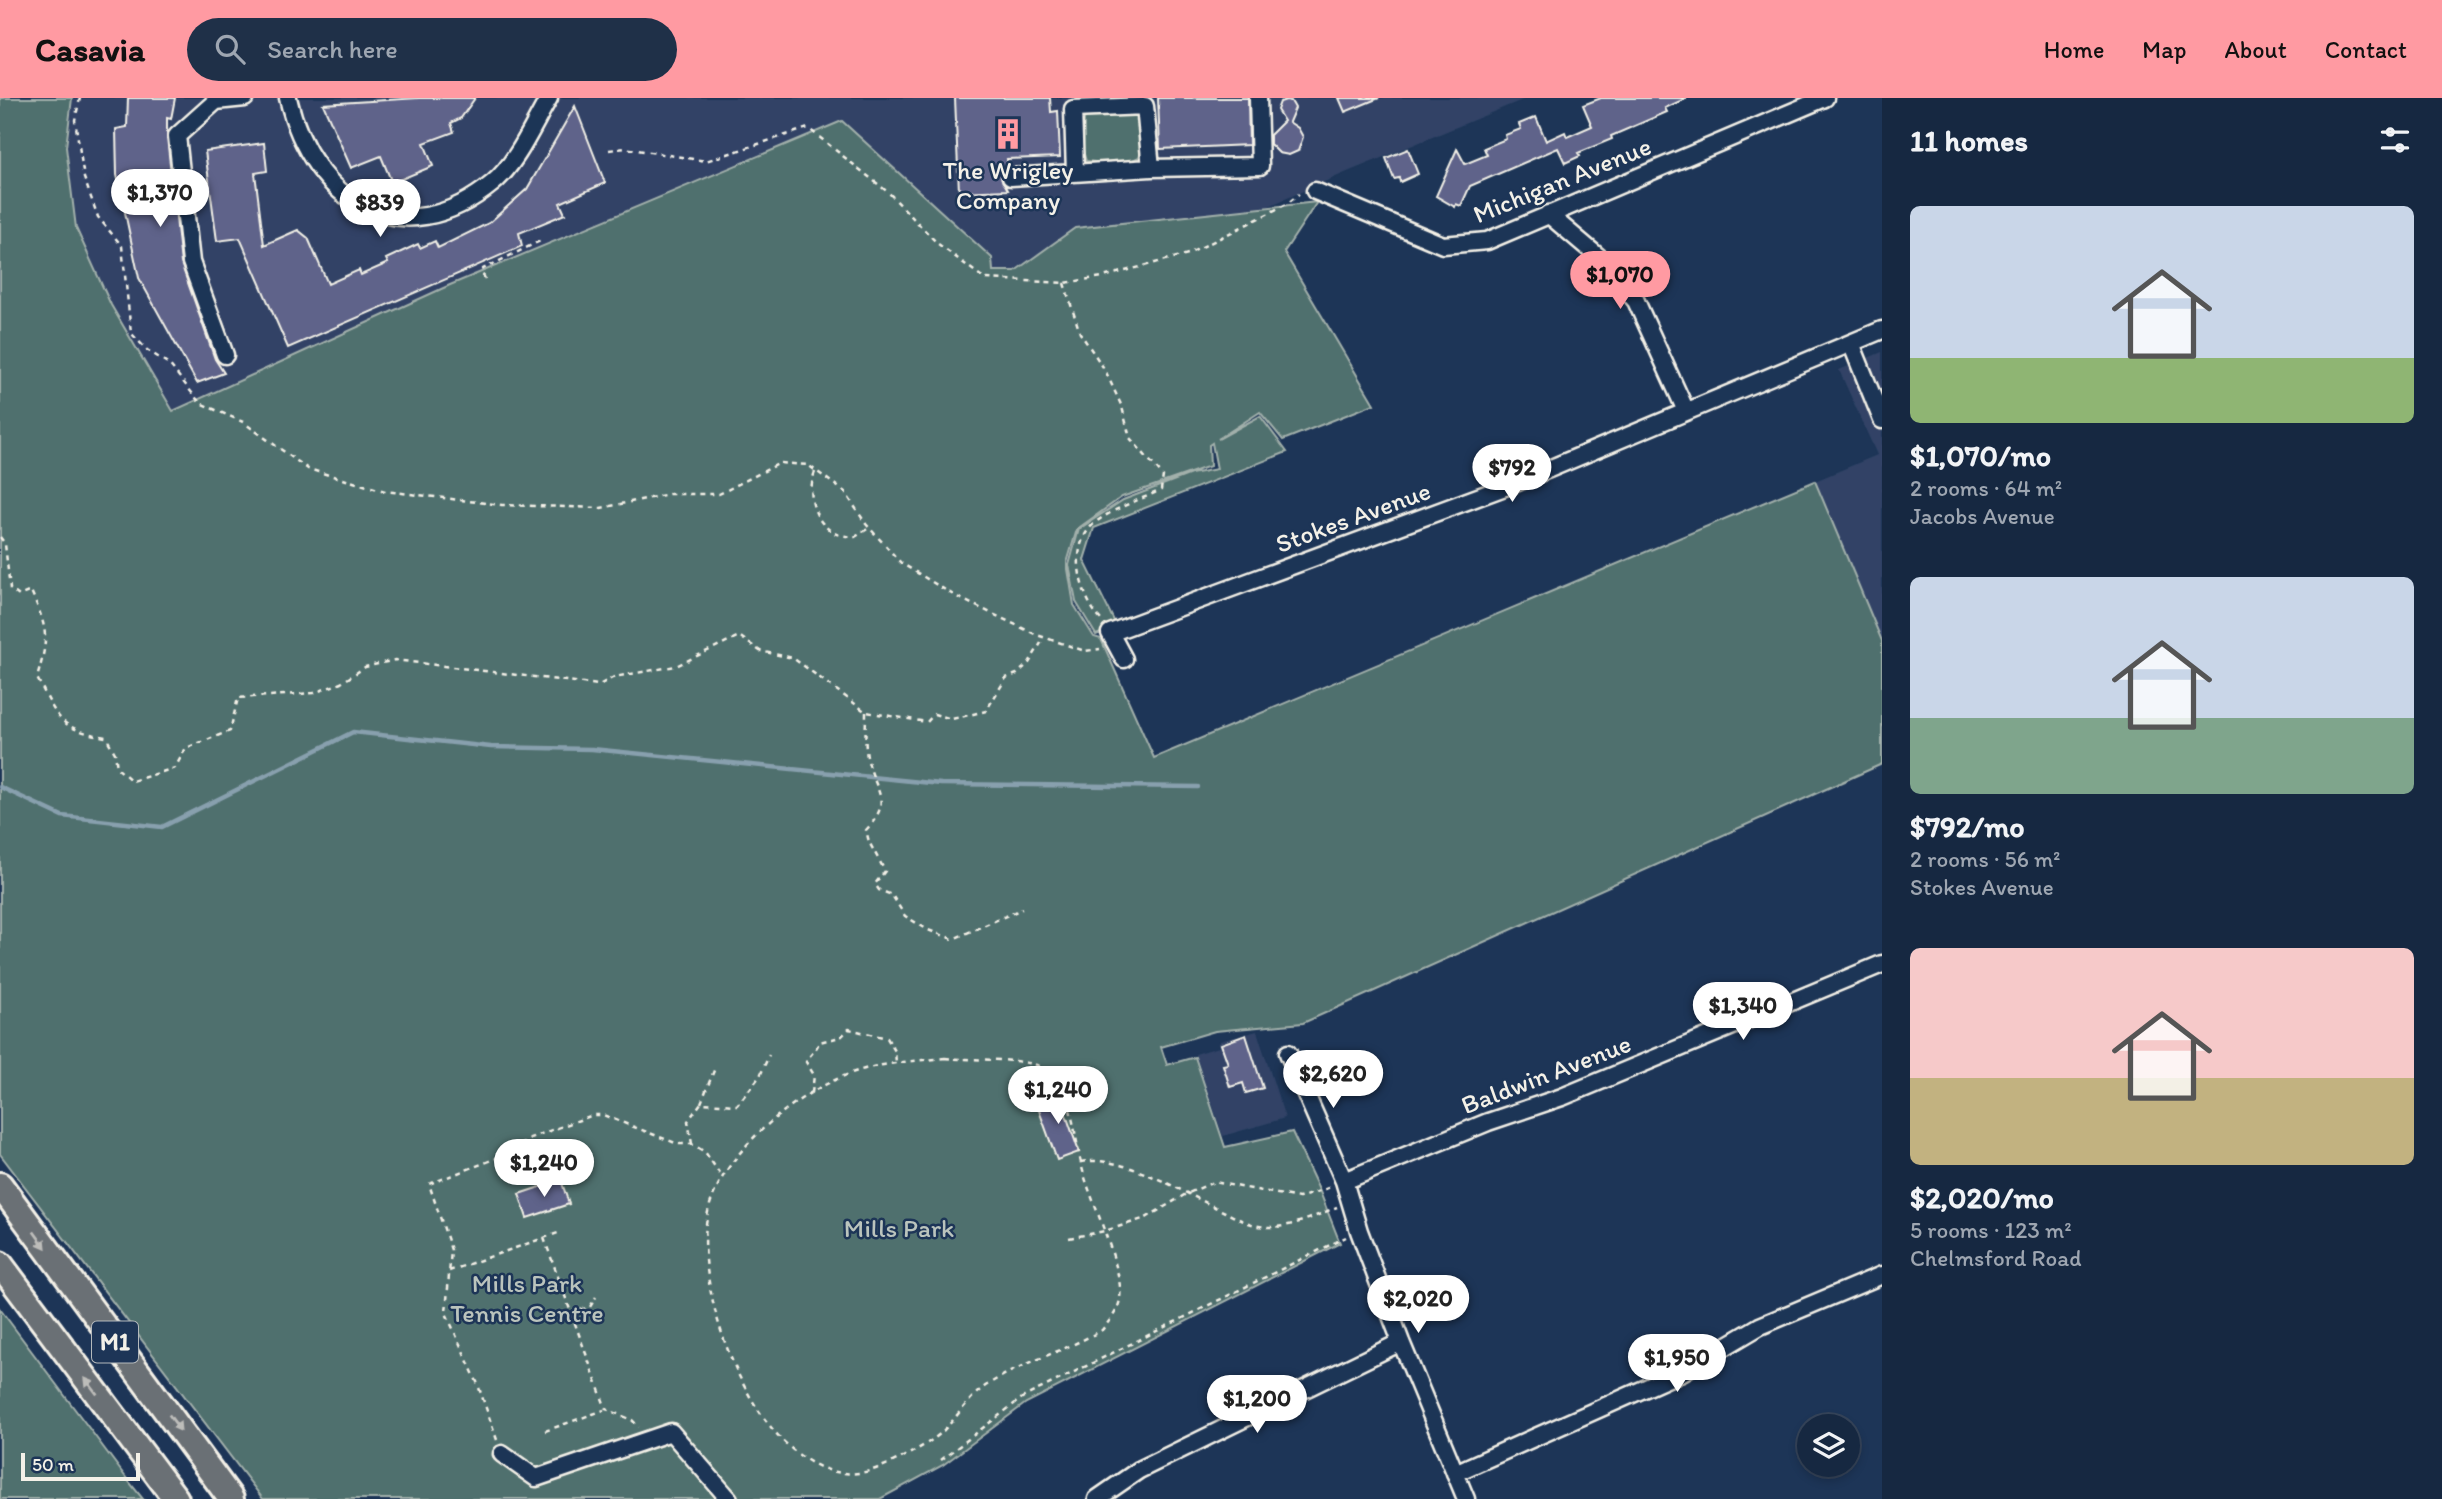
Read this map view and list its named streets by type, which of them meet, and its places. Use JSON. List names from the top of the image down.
{
  "streets": {
    "highway": ["M1"],
    "street": ["Michigan Avenue", "Stokes Avenue", "Baldwin Avenue"]
  },
  "parks": ["Mills Park", "Mills Park Tennis Centre"],
  "places": {
    "building": ["The Wrigley Company"]
  },
  "scale_bar": "50 m",
  "page": {
    "header": "Casavia",
    "search": "Search here",
    "nav": [
      "Home",
      "Map",
      "About",
      "Contact"
    ],
    "heading": "11 homes",
    "price": [
      "$1,370",
      "$839",
      "$1,070",
      "$792",
      "$1,340",
      "$2,620",
      "$1,240",
      "$1,240",
      "$2,020",
      "$1,950",
      "$1,200"
    ],
    "list": [
      {
        "name": "$1,070/mo",
        "note": "2 rooms · 64 m² · Jacobs Avenue"
      },
      {
        "name": "$792/mo",
        "note": "2 rooms · 56 m² · Stokes Avenue"
      },
      {
        "name": "$2,020/mo",
        "note": "5 rooms · 123 m² · Chelmsford Road"
      }
    ],
    "scale": "50 m"
  }
}
